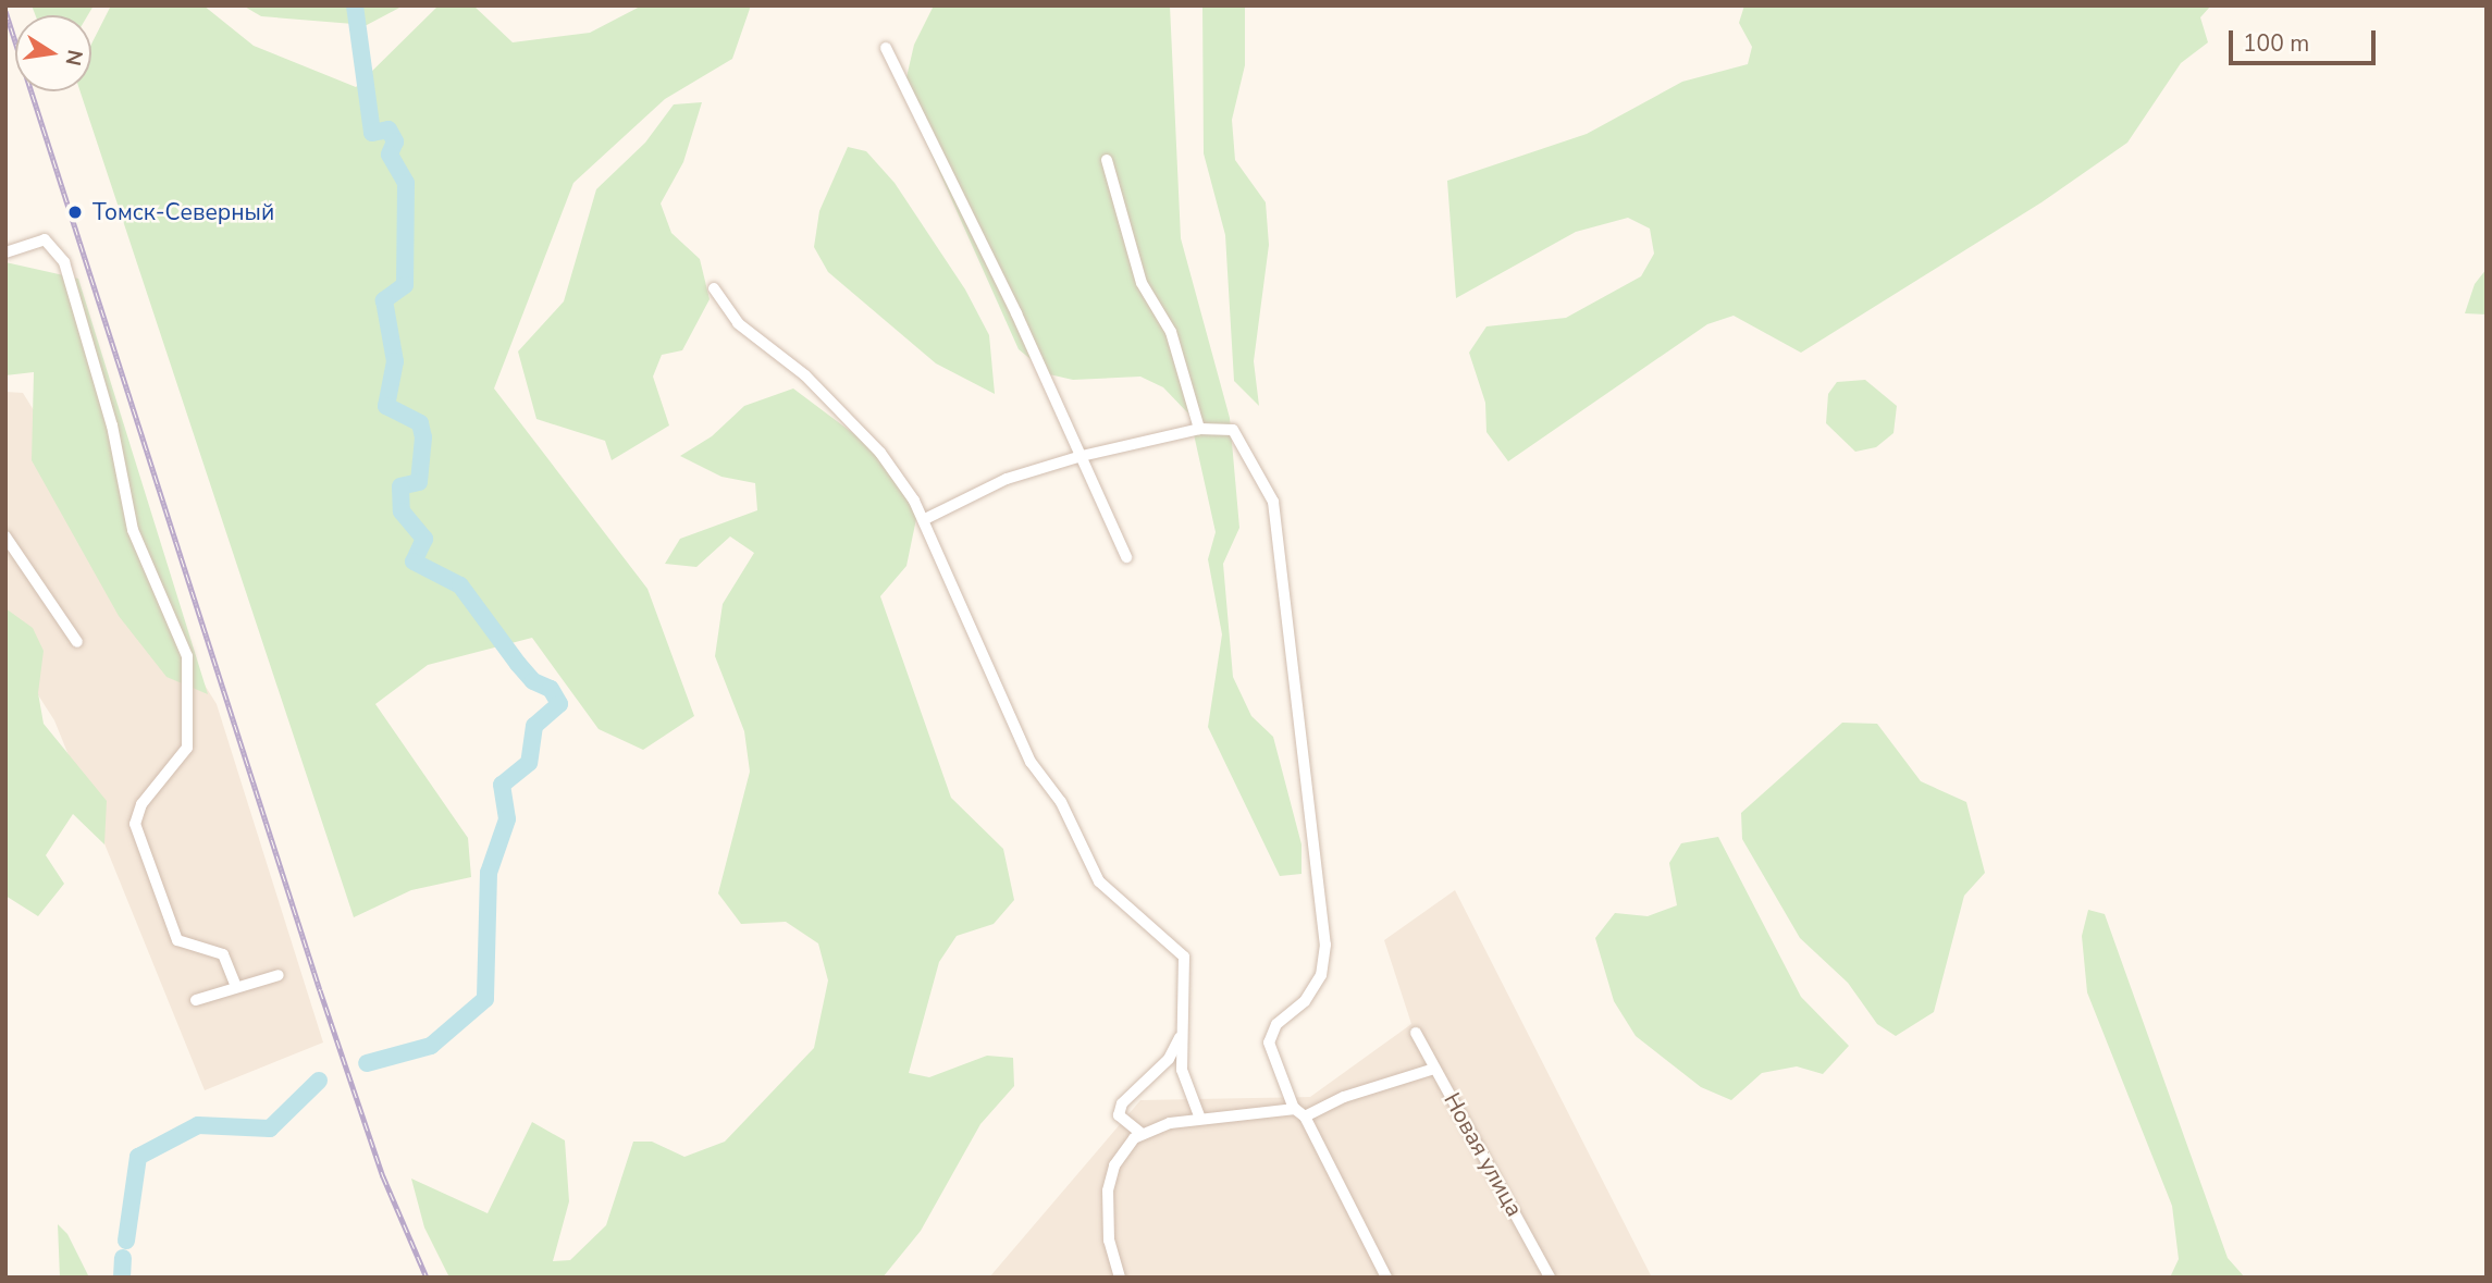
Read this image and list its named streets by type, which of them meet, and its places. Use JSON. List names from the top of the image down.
{
  "streets": {
    "street": ["Новая улица"]
  },
  "places": ["Томск-Северный"],
  "scale_bar": "100 m",
  "north": "right"
}
